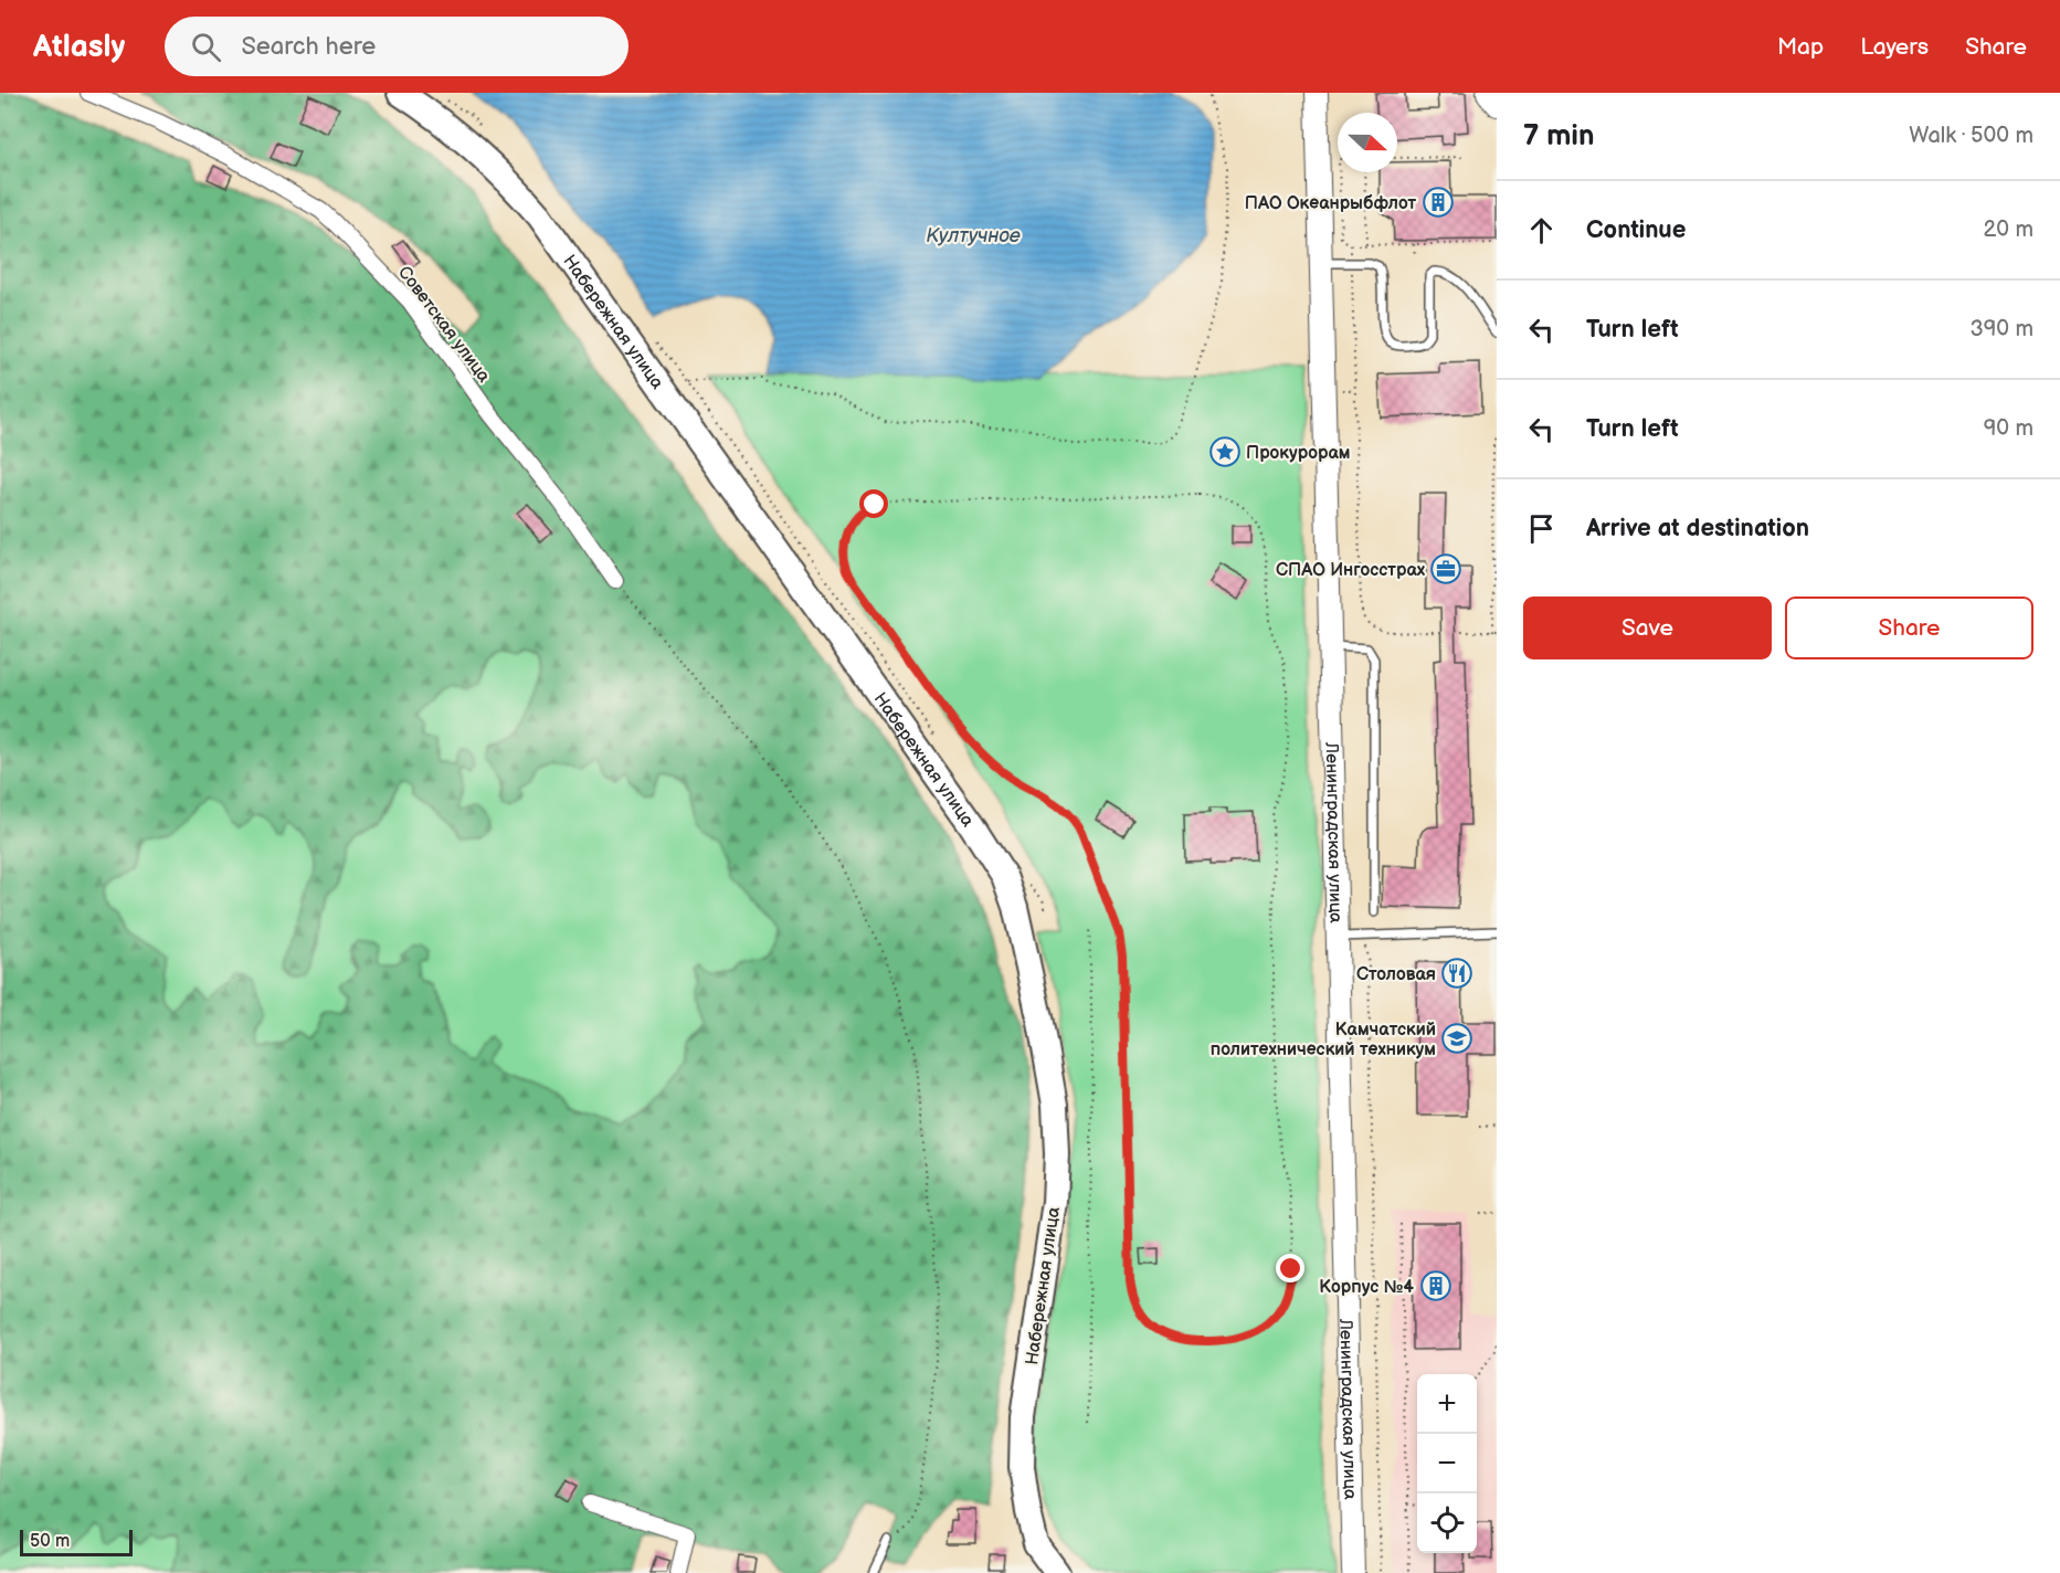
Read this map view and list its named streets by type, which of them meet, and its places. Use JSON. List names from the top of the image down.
{
  "streets": {
    "main road": ["Набережная улица", "Ленинградская улица"],
    "street": ["Советская улица"]
  },
  "water": ["Култучное"],
  "places": {
    "building": ["ПАО Океанрыбфлот", "Корпус №4"],
    "place": ["Прокурорам"],
    "office": ["СПАО Ингосстрах"],
    "restaurant": ["Столовая"],
    "school or university": ["Камчатский политехнический техникум"]
  },
  "scale_bar": "50 m",
  "north": "right",
  "page": {
    "header": "Atlasly",
    "search": "Search here",
    "nav": ["Map", "Layers", "Share"],
    "heading": ["7 min", "Walk · 500 m"],
    "list": [
      ["Continue", "20 m"],
      ["Turn left", "390 m"],
      ["Turn left", "90 m"],
      "Arrive at destination"
    ],
    "buttons": ["Save", "Share"],
    "map_buttons": ["+", "−"],
    "scale": "50 m"
  }
}
